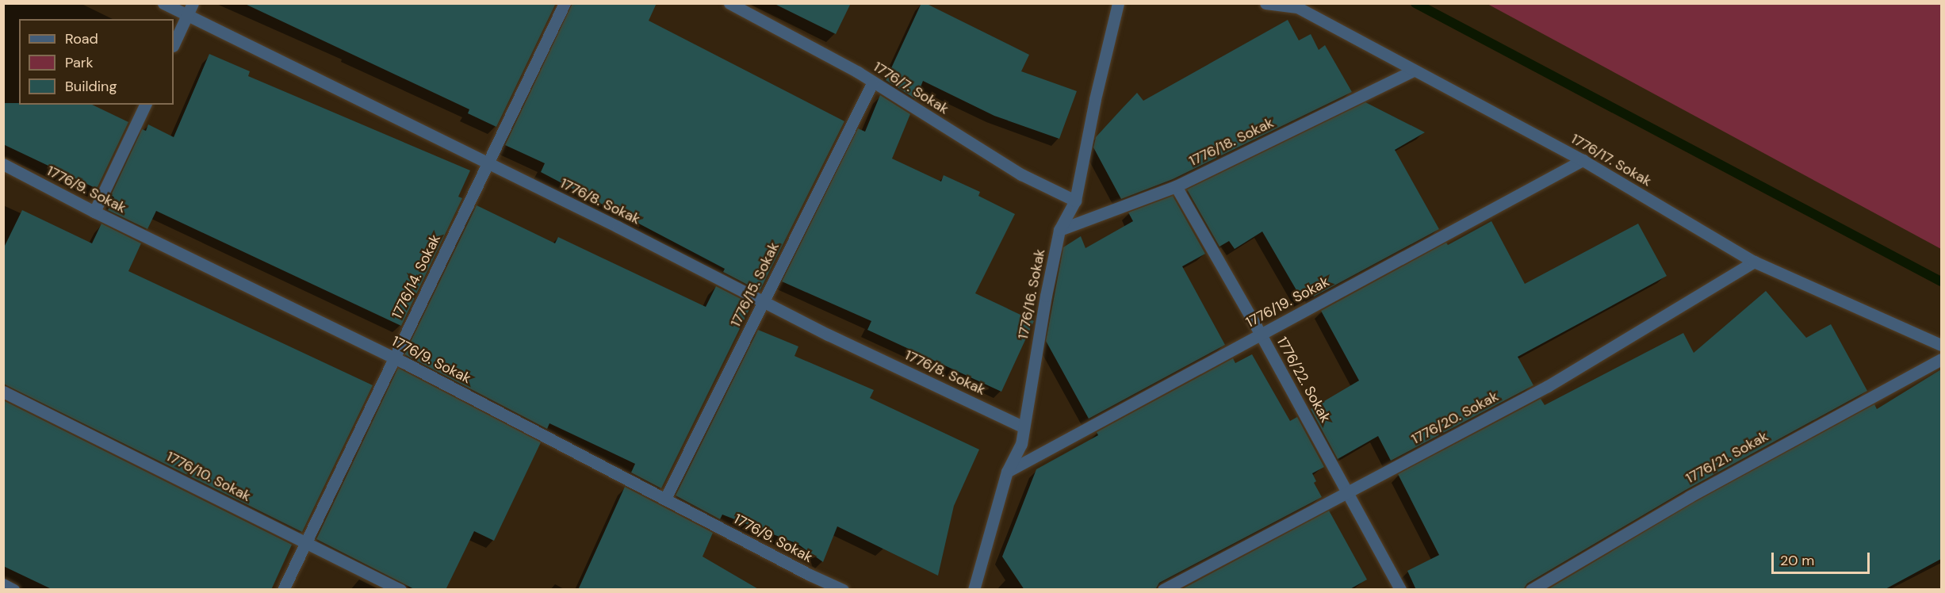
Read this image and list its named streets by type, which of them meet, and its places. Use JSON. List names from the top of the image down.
{
  "streets": {
    "street": [
      "1776/7. Sokak",
      "1776/18. Sokak",
      "1776/17. Sokak",
      "1776/9. Sokak",
      "1776/8. Sokak",
      "1776/14. Sokak",
      "1776/15. Sokak",
      "1776/16. Sokak",
      "1776/19. Sokak",
      "1776/22. Sokak",
      "1776/20. Sokak",
      "1776/21. Sokak",
      "1776/10. Sokak"
    ]
  },
  "crossings": [
    ["1776/7. Sokak", "1776/15. Sokak"],
    ["1776/7. Sokak", "1776/16. Sokak"],
    ["1776/18. Sokak", "1776/17. Sokak"],
    ["1776/18. Sokak", "1776/16. Sokak"],
    ["1776/18. Sokak", "1776/22. Sokak"],
    ["1776/17. Sokak", "1776/19. Sokak"],
    ["1776/17. Sokak", "1776/20. Sokak"],
    ["1776/9. Sokak", "1776/14. Sokak"],
    ["1776/9. Sokak", "1776/15. Sokak"],
    ["1776/8. Sokak", "1776/14. Sokak"],
    ["1776/8. Sokak", "1776/15. Sokak"],
    ["1776/8. Sokak", "1776/16. Sokak"],
    ["1776/14. Sokak", "1776/10. Sokak"],
    ["1776/16. Sokak", "1776/19. Sokak"],
    ["1776/19. Sokak", "1776/22. Sokak"],
    ["1776/22. Sokak", "1776/20. Sokak"]
  ],
  "legend": ["Road", "Park", "Building"],
  "scale_bar": "20 m"
}
